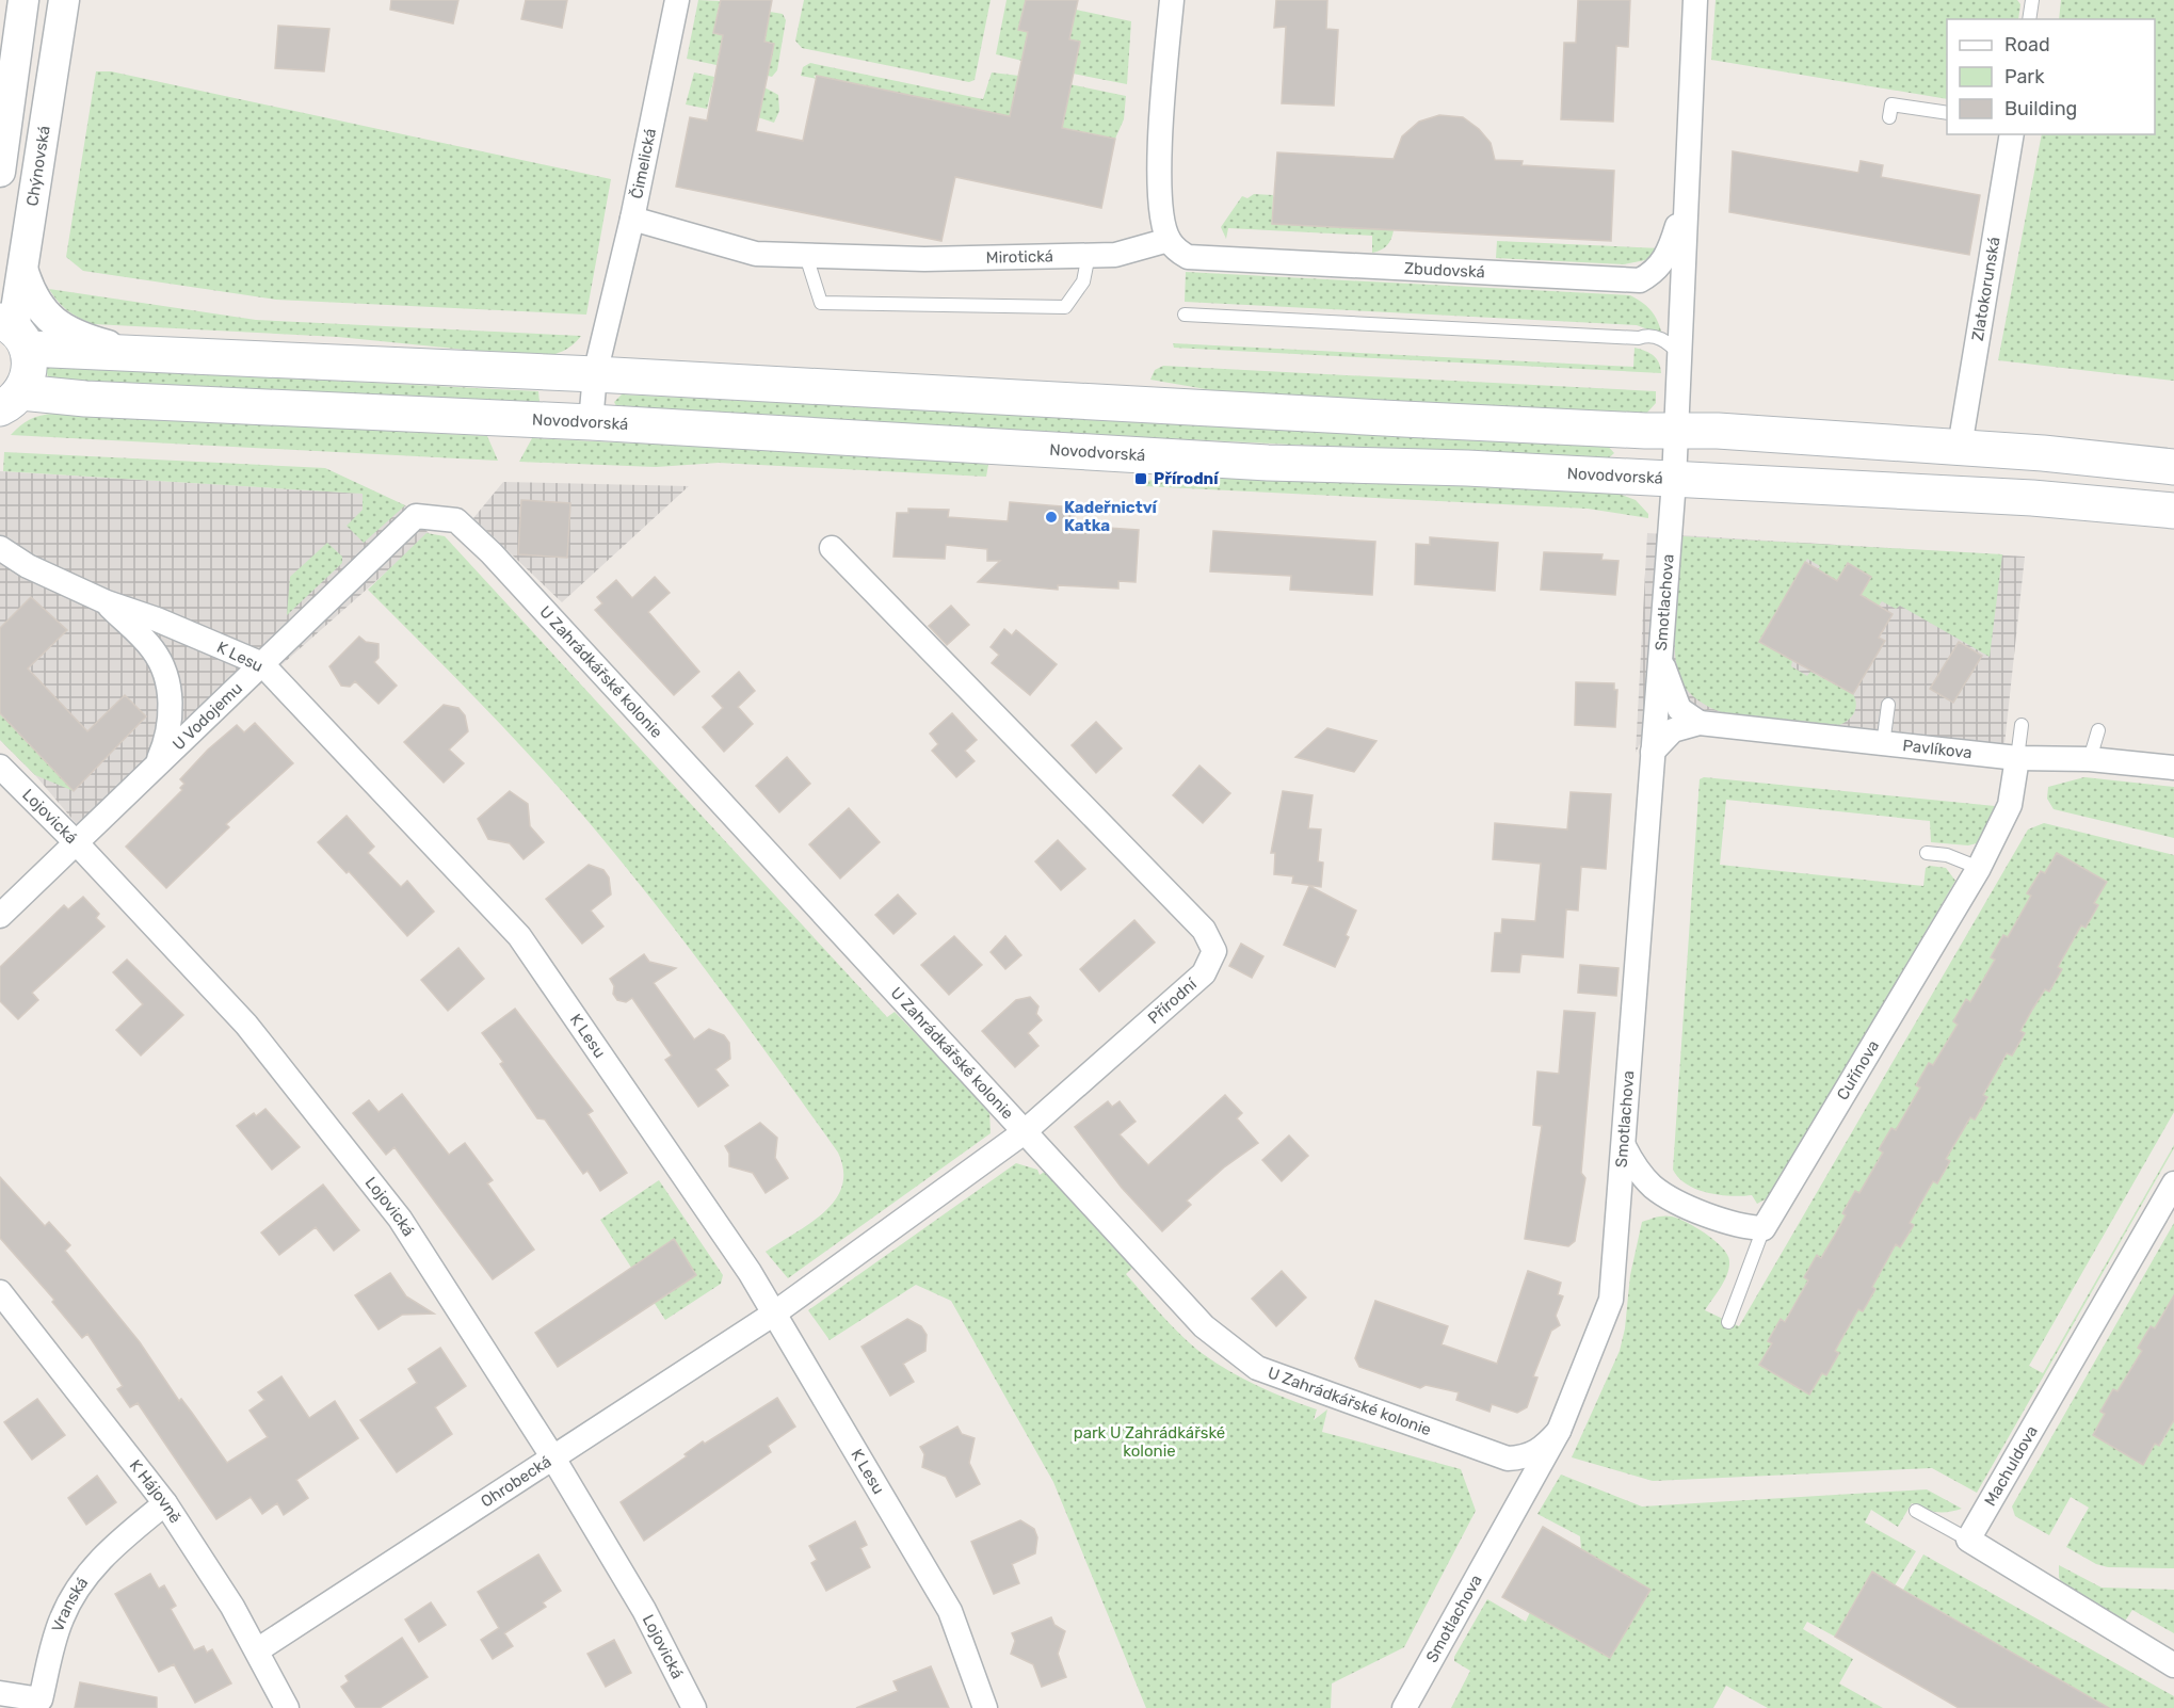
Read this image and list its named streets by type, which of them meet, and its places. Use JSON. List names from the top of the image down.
{
  "streets": {
    "main road": ["Novodvorská"],
    "street": [
      "Čimelická",
      "Chýnovská",
      "Mirotická",
      "Zbudovská",
      "Zlatokorunská",
      "Smotlachova",
      "K Lesu",
      "U Zahrádkářské kolonie",
      "U Vodojemu",
      "Pavlíkova",
      "Lojovická",
      "Přírodní",
      "Cuřínova",
      "Machuldova",
      "Ohrobecká",
      "K Hájovně",
      "Vranská"
    ]
  },
  "crossings": [
    ["Čimelická", "Mirotická"],
    ["Chýnovská", "Novodvorská"],
    ["Mirotická", "Zbudovská"],
    ["Zbudovská", "Novodvorská"],
    ["Zbudovská", "Smotlachova"],
    ["Novodvorská", "Smotlachova"],
    ["Smotlachova", "U Zahrádkářské kolonie"],
    ["K Lesu", "U Vodojemu"],
    ["K Lesu", "Přírodní"],
    ["K Lesu", "Ohrobecká"],
    ["U Zahrádkářské kolonie", "U Vodojemu"],
    ["U Zahrádkářské kolonie", "Přírodní"],
    ["U Vodojemu", "Lojovická"],
    ["Pavlíkova", "Cuřínova"],
    ["Lojovická", "Ohrobecká"],
    ["Přírodní", "Ohrobecká"],
    ["Ohrobecká", "K Hájovně"],
    ["K Hájovně", "Vranská"]
  ],
  "parks": ["park U Zahrádkářské kolonie"],
  "places": {
    "transit": ["Přírodní"],
    "other": ["Kadeřnictví Katka"]
  },
  "legend": ["Road", "Park", "Building"]
}
